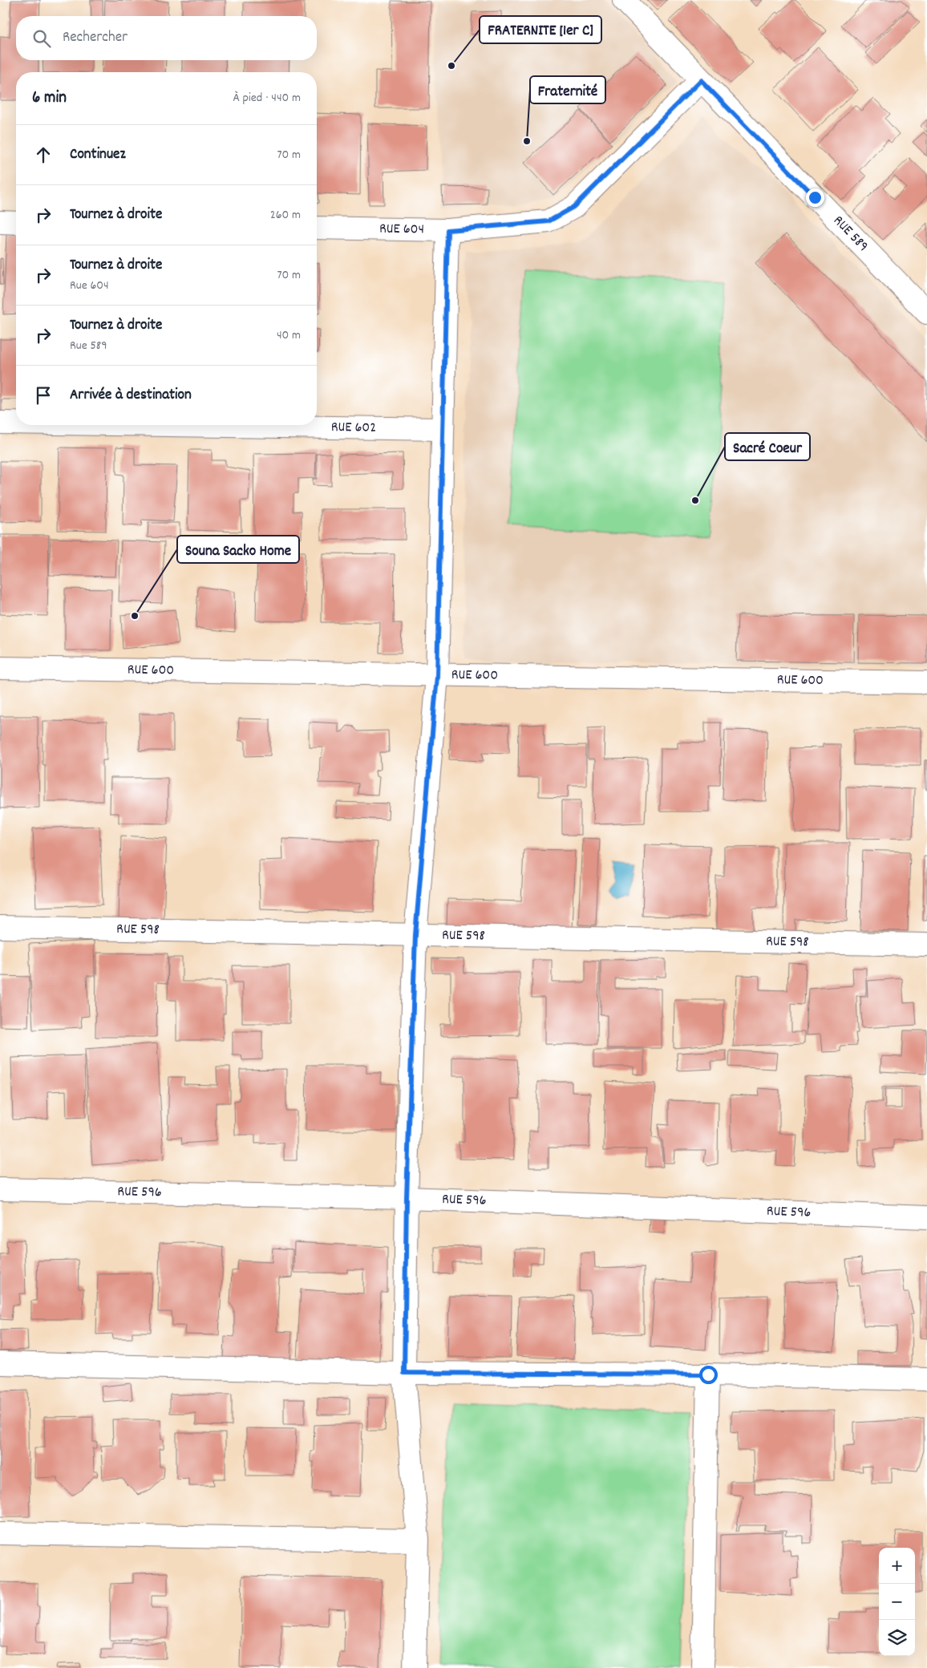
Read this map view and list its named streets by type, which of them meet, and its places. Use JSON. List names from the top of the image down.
{
  "streets": {
    "street": [
      "RUE 604",
      "RUE 589",
      "RUE 602",
      "RUE 600",
      "RUE 598",
      "RUE 596"
    ]
  },
  "crossings": [
    ["RUE 604", "RUE 589"]
  ],
  "places": [
    "FRATERNITE [1er C]",
    "Fraternité",
    "Sacré Coeur",
    "Souna Sacko Home"
  ],
  "page": {
    "search": "Rechercher",
    "heading": ["6 min", "À pied · 440 m"],
    "list": [
      ["Continuez", "70 m"],
      ["Tournez à droite", "260 m"],
      ["Tournez à droite", "Rue 604", "70 m"],
      ["Tournez à droite", "Rue 589", "40 m"],
      "Arrivée à destination"
    ],
    "map_buttons": ["+", "−"]
  }
}
